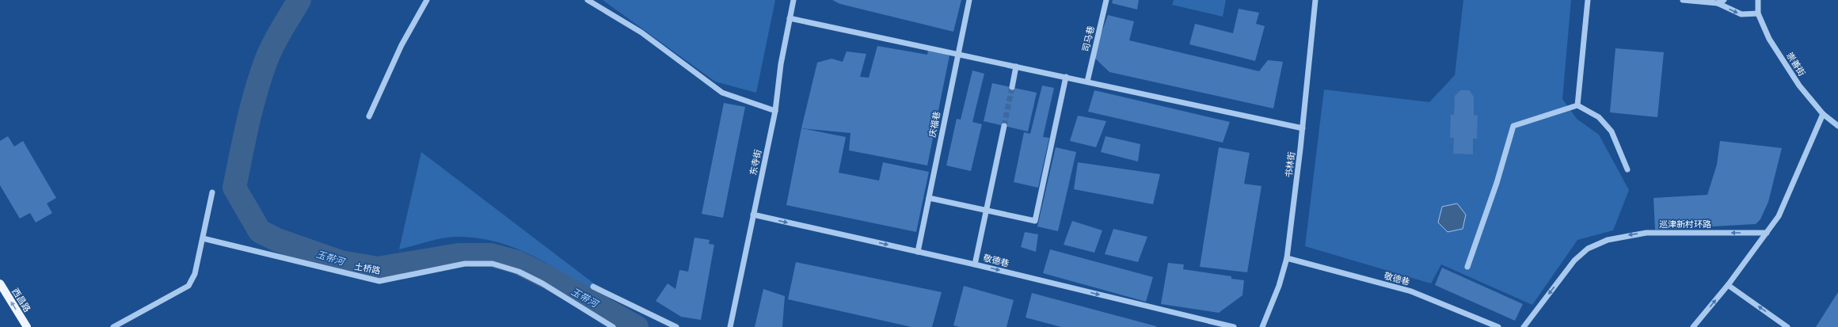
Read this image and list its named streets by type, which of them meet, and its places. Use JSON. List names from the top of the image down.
{
  "streets": {
    "main road": ["西昌路"],
    "street": [
      "司马巷",
      "崇善街",
      "庆福巷",
      "东寺街",
      "书林街",
      "巡津新村环路",
      "敬德巷",
      "土桥路"
    ]
  },
  "crossings": [
    ["庆福巷", "敬德巷"],
    ["东寺街", "敬德巷"],
    ["书林街", "敬德巷"]
  ],
  "one_way": ["巡津新村环路", "敬德巷", "西昌路"],
  "water": ["玉带河"]
}
